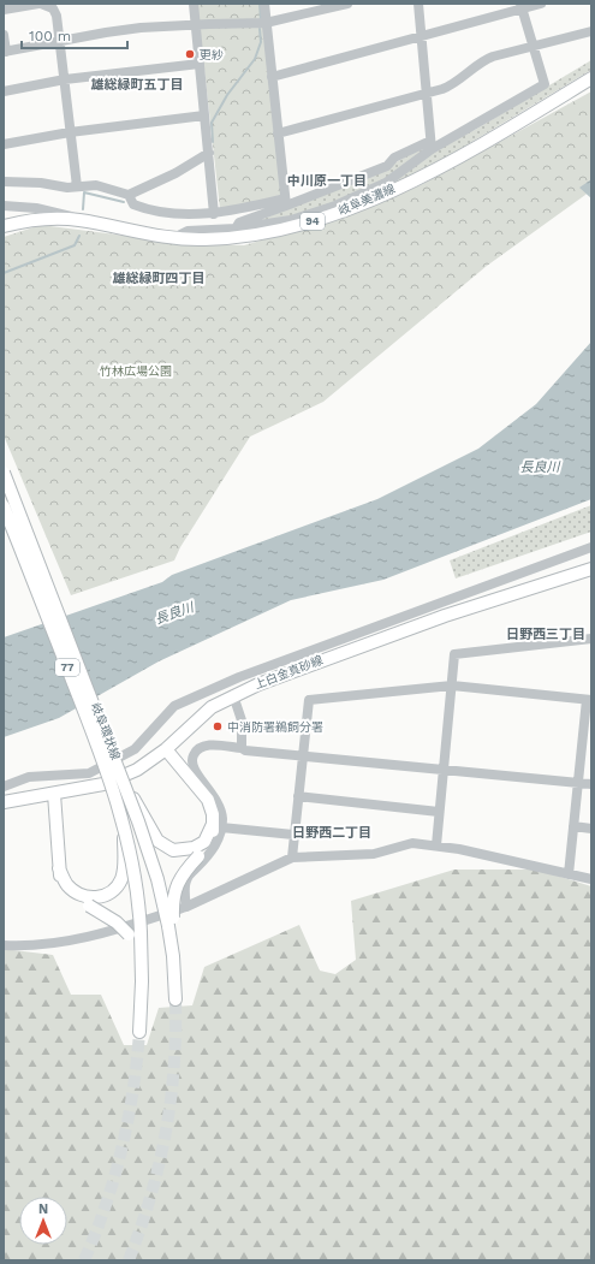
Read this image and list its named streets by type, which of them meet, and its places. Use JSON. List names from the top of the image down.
{
  "streets": {
    "main road": [
      "岐阜美濃線",
      "94",
      "77",
      "上白金真砂線",
      "岐阜環状線"
    ]
  },
  "crossings": [
    ["77", "上白金真砂線"],
    ["77", "岐阜環状線"]
  ],
  "districts": [
    "雄総緑町五丁目",
    "中川原一丁目",
    "雄総緑町四丁目",
    "日野西三丁目",
    "日野西二丁目"
  ],
  "water": ["長良川"],
  "parks": ["竹林広場公園"],
  "places": ["更紗", "中消防署鵜飼分署"],
  "scale_bar": "100 m",
  "north": "top"
}
